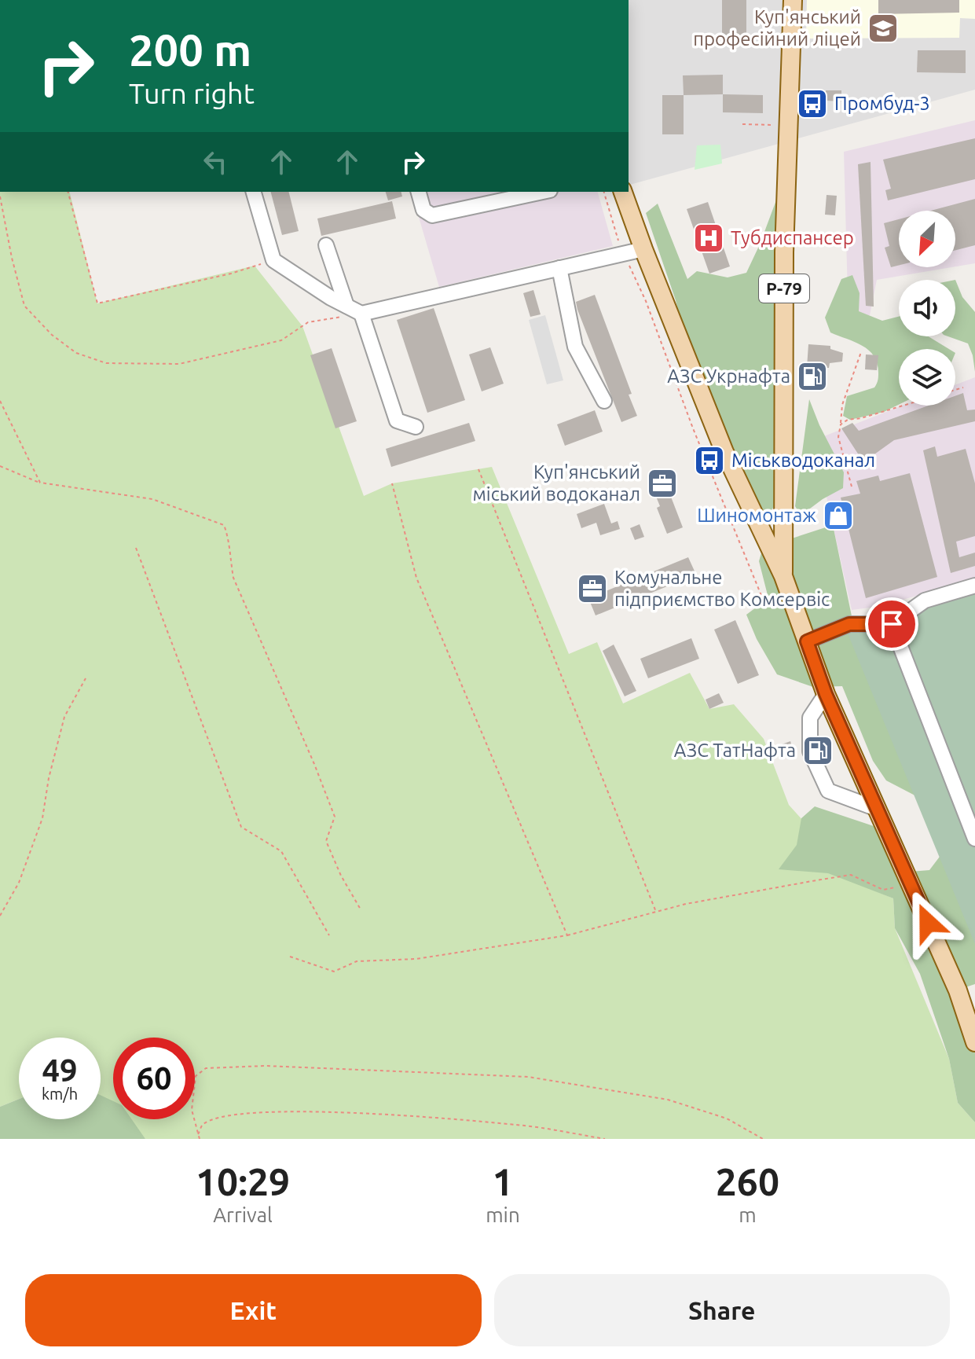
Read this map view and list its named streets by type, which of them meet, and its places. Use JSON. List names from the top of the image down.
{
  "streets": {
    "main road": ["Р-79"]
  },
  "places": {
    "school or university": ["Куп'янський професійний ліцей"],
    "bus stop": ["Промбуд-3", "Міськводоканал"],
    "hospital": ["Тубдиспансер"],
    "fuel station": ["АЗС Укрнафта", "АЗС ТатНафта"],
    "office": ["Куп'янський міський водоканал", "Комунальне пiдприємство Комсервiс"],
    "shop": ["Шиномонтаж"]
  },
  "north": "bottom left",
  "page": {
    "turn": ["200 m", "Turn right"],
    "speed": "49 km/h",
    "limit": "60",
    "eta": [
      "10:29",
      "Arrival",
      "1",
      "min",
      "260",
      "m"
    ],
    "buttons": ["Exit", "Share"]
  }
}
